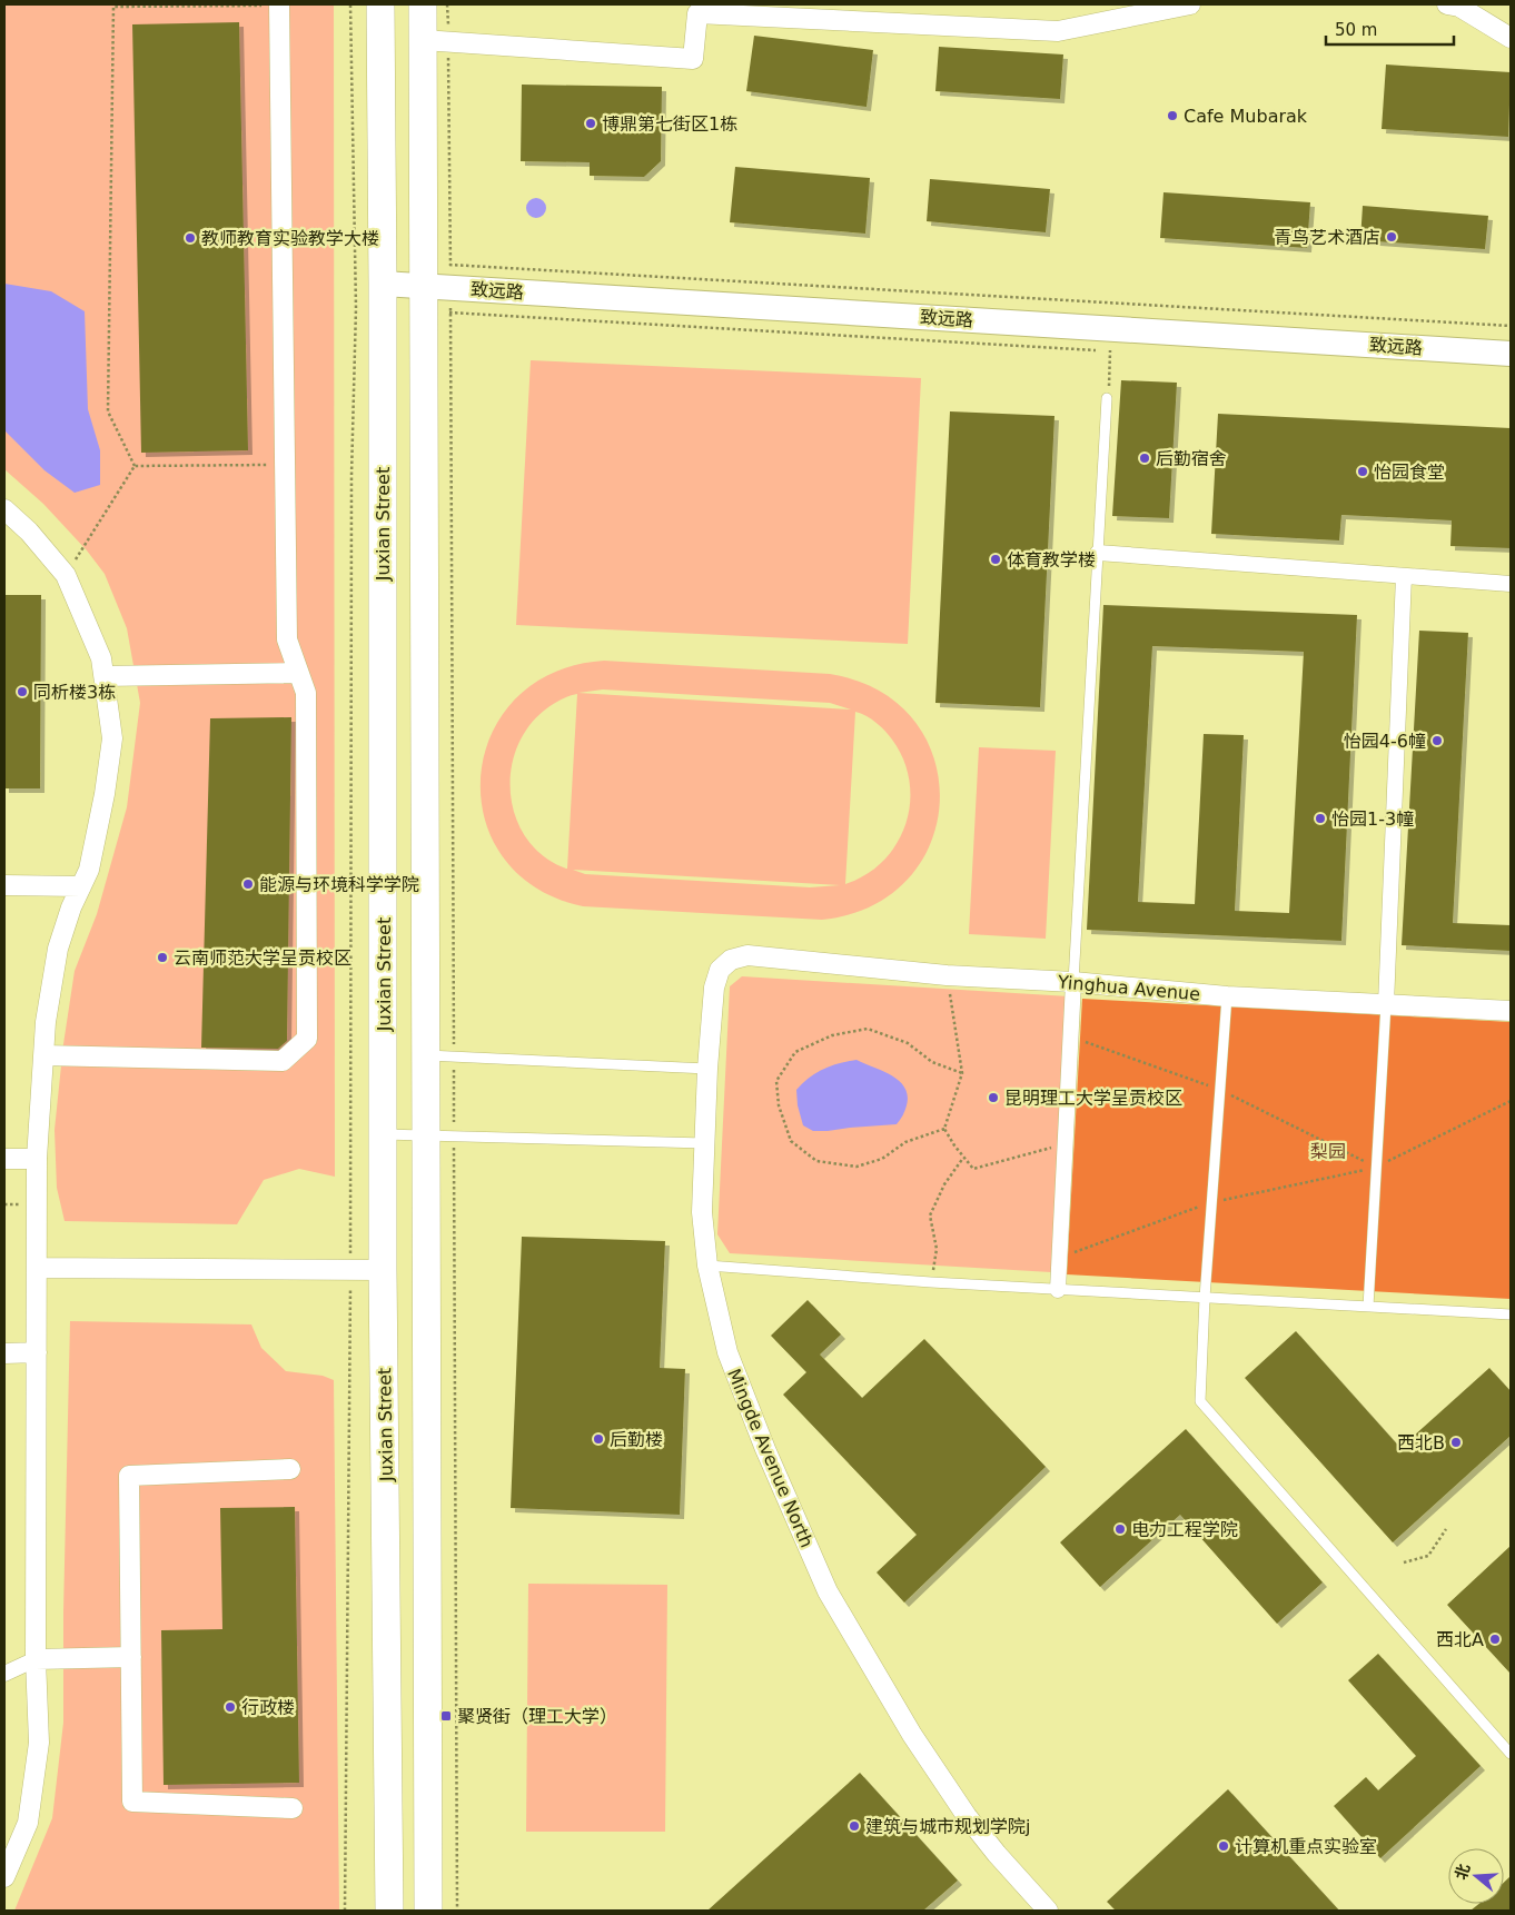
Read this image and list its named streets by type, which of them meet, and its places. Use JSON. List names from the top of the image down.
{
  "streets": {
    "main road": ["Juxian Street"],
    "street": ["致远路", "Yinghua Avenue", "Mingde Avenue North"]
  },
  "crossings": [
    ["致远路", "Juxian Street"],
    ["Yinghua Avenue", "Mingde Avenue North"]
  ],
  "parks": ["梨园"],
  "places": {
    "other": [
      "Cafe Mubarak",
      "博鼎第七街区1栋",
      "青鸟艺术酒店",
      "教师教育实验教学大楼",
      "后勤宿舍",
      "怡园食堂",
      "体育教学楼",
      "同析楼3栋",
      "怡园4-6幢",
      "怡园1-3幢",
      "能源与环境科学学院",
      "云南师范大学呈贡校区",
      "昆明理工大学呈贡校区",
      "后勤楼",
      "西北B",
      "电力工程学院",
      "西北A",
      "行政楼",
      "建筑与城市规划学院j",
      "计算机重点实验室"
    ],
    "transit": ["聚贤街（理工大学）"]
  },
  "scale_bar": "50 m",
  "north": "left"
}
